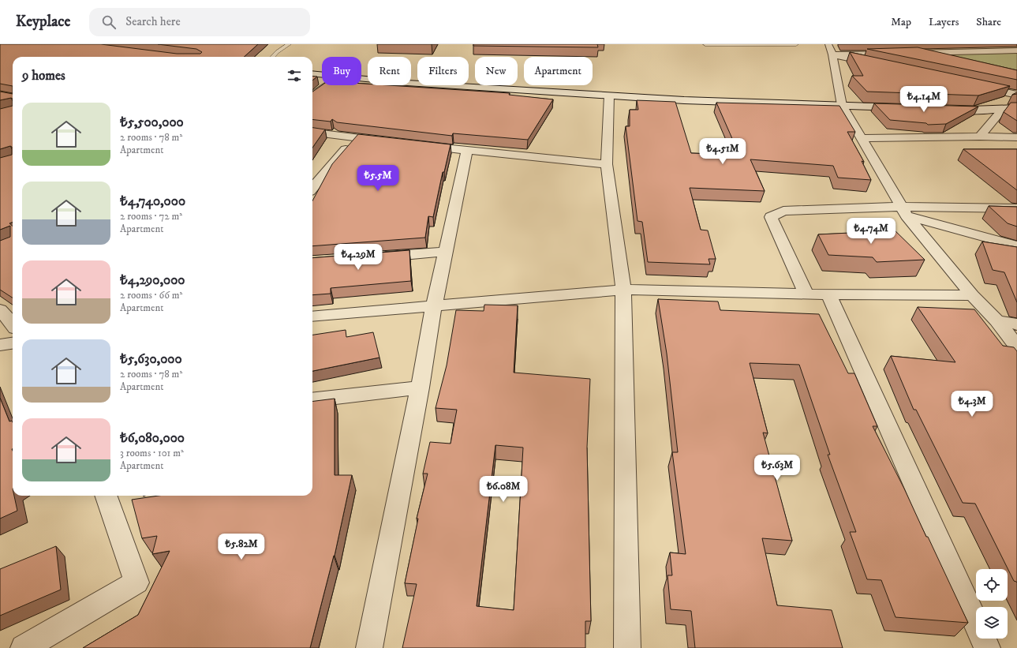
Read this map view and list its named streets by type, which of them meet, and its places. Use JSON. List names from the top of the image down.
{
  "page": {
    "header": "Keyplace",
    "search": "Search here",
    "nav": ["Map", "Layers", "Share"],
    "chip": [
      "Buy",
      "Rent",
      "Filters",
      "New",
      "Apartment"
    ],
    "heading": "9 homes",
    "price": [
      "₺4.14M",
      "₺4.51M",
      "₺5.5M",
      "₺4.74M",
      "₺4.29M",
      "₺4.3M",
      "₺5.63M",
      "₺6.08M",
      "₺5.82M"
    ],
    "list": [
      {
        "name": "₺5,500,000",
        "note": "2 rooms · 78 m² · Apartment"
      },
      {
        "name": "₺4,740,000",
        "note": "2 rooms · 72 m² · Apartment"
      },
      {
        "name": "₺4,290,000",
        "note": "2 rooms · 66 m² · Apartment"
      },
      {
        "name": "₺5,630,000",
        "note": "2 rooms · 78 m² · Apartment"
      },
      {
        "name": "₺6,080,000",
        "note": "3 rooms · 101 m² · Apartment"
      }
    ]
  }
}
